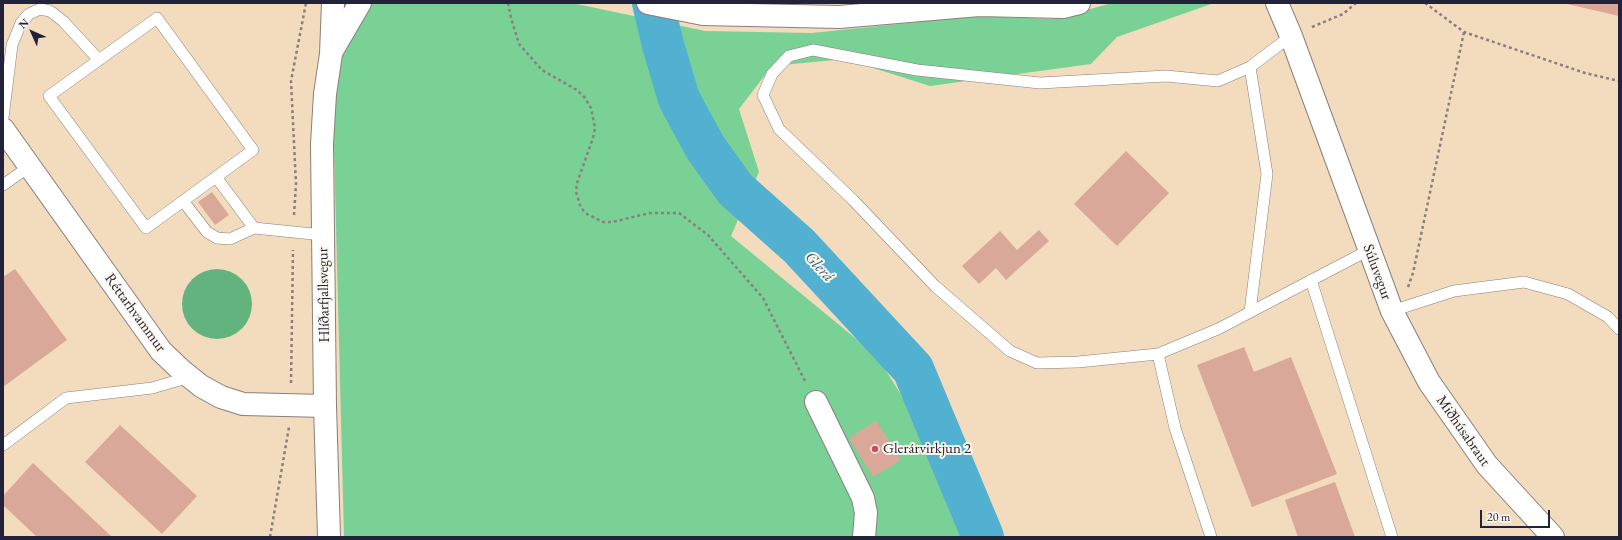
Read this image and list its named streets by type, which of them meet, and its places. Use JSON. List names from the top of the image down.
{
  "streets": {
    "street": [
      "Súluvegur",
      "Hlíðarfjallsvegur",
      "Réttarhvammur",
      "Miðhúsabraut"
    ]
  },
  "crossings": [
    ["Súluvegur", "Miðhúsabraut"],
    ["Hlíðarfjallsvegur", "Réttarhvammur"]
  ],
  "water": ["Glerá"],
  "places": ["Glerárvirkjun 2"],
  "scale_bar": "20 m",
  "north": "top left"
}
